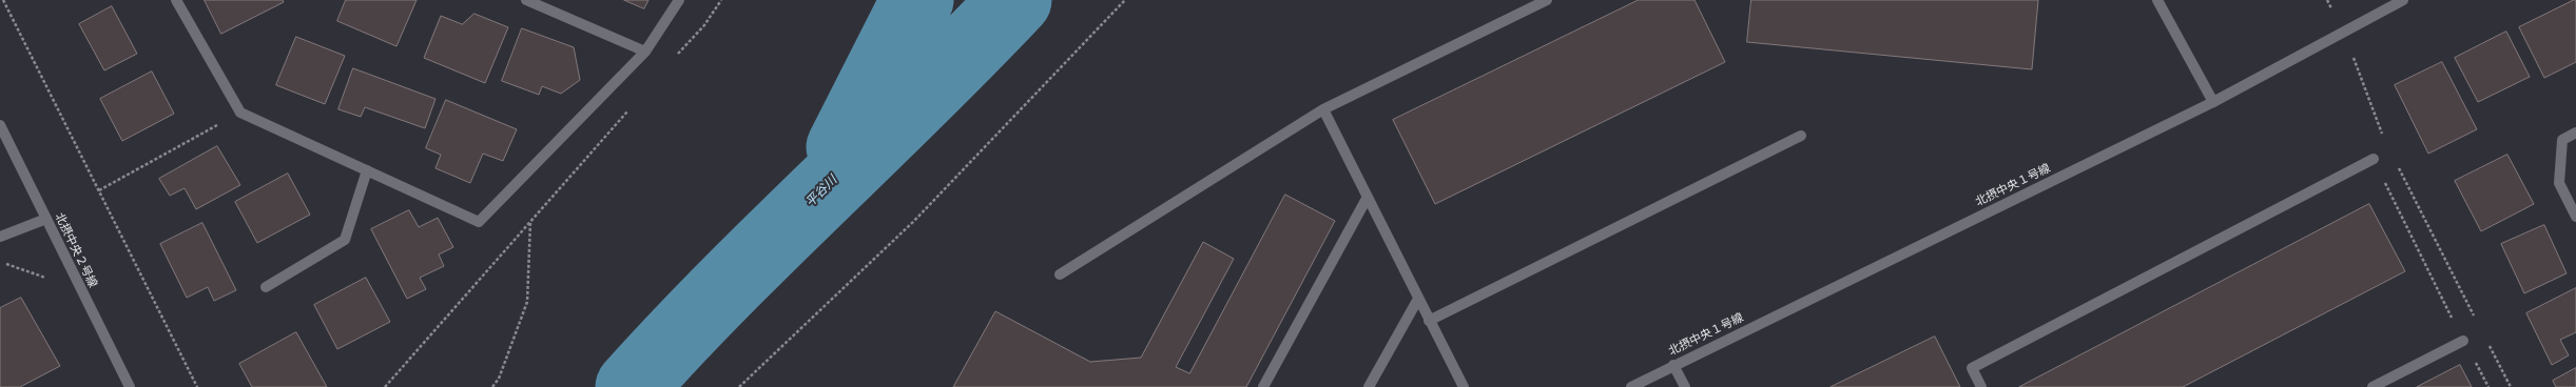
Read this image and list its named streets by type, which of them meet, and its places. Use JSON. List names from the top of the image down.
{
  "streets": {
    "street": ["北摂中央１号線", "北摂中央２号線"]
  },
  "water": ["平谷川"]
}
